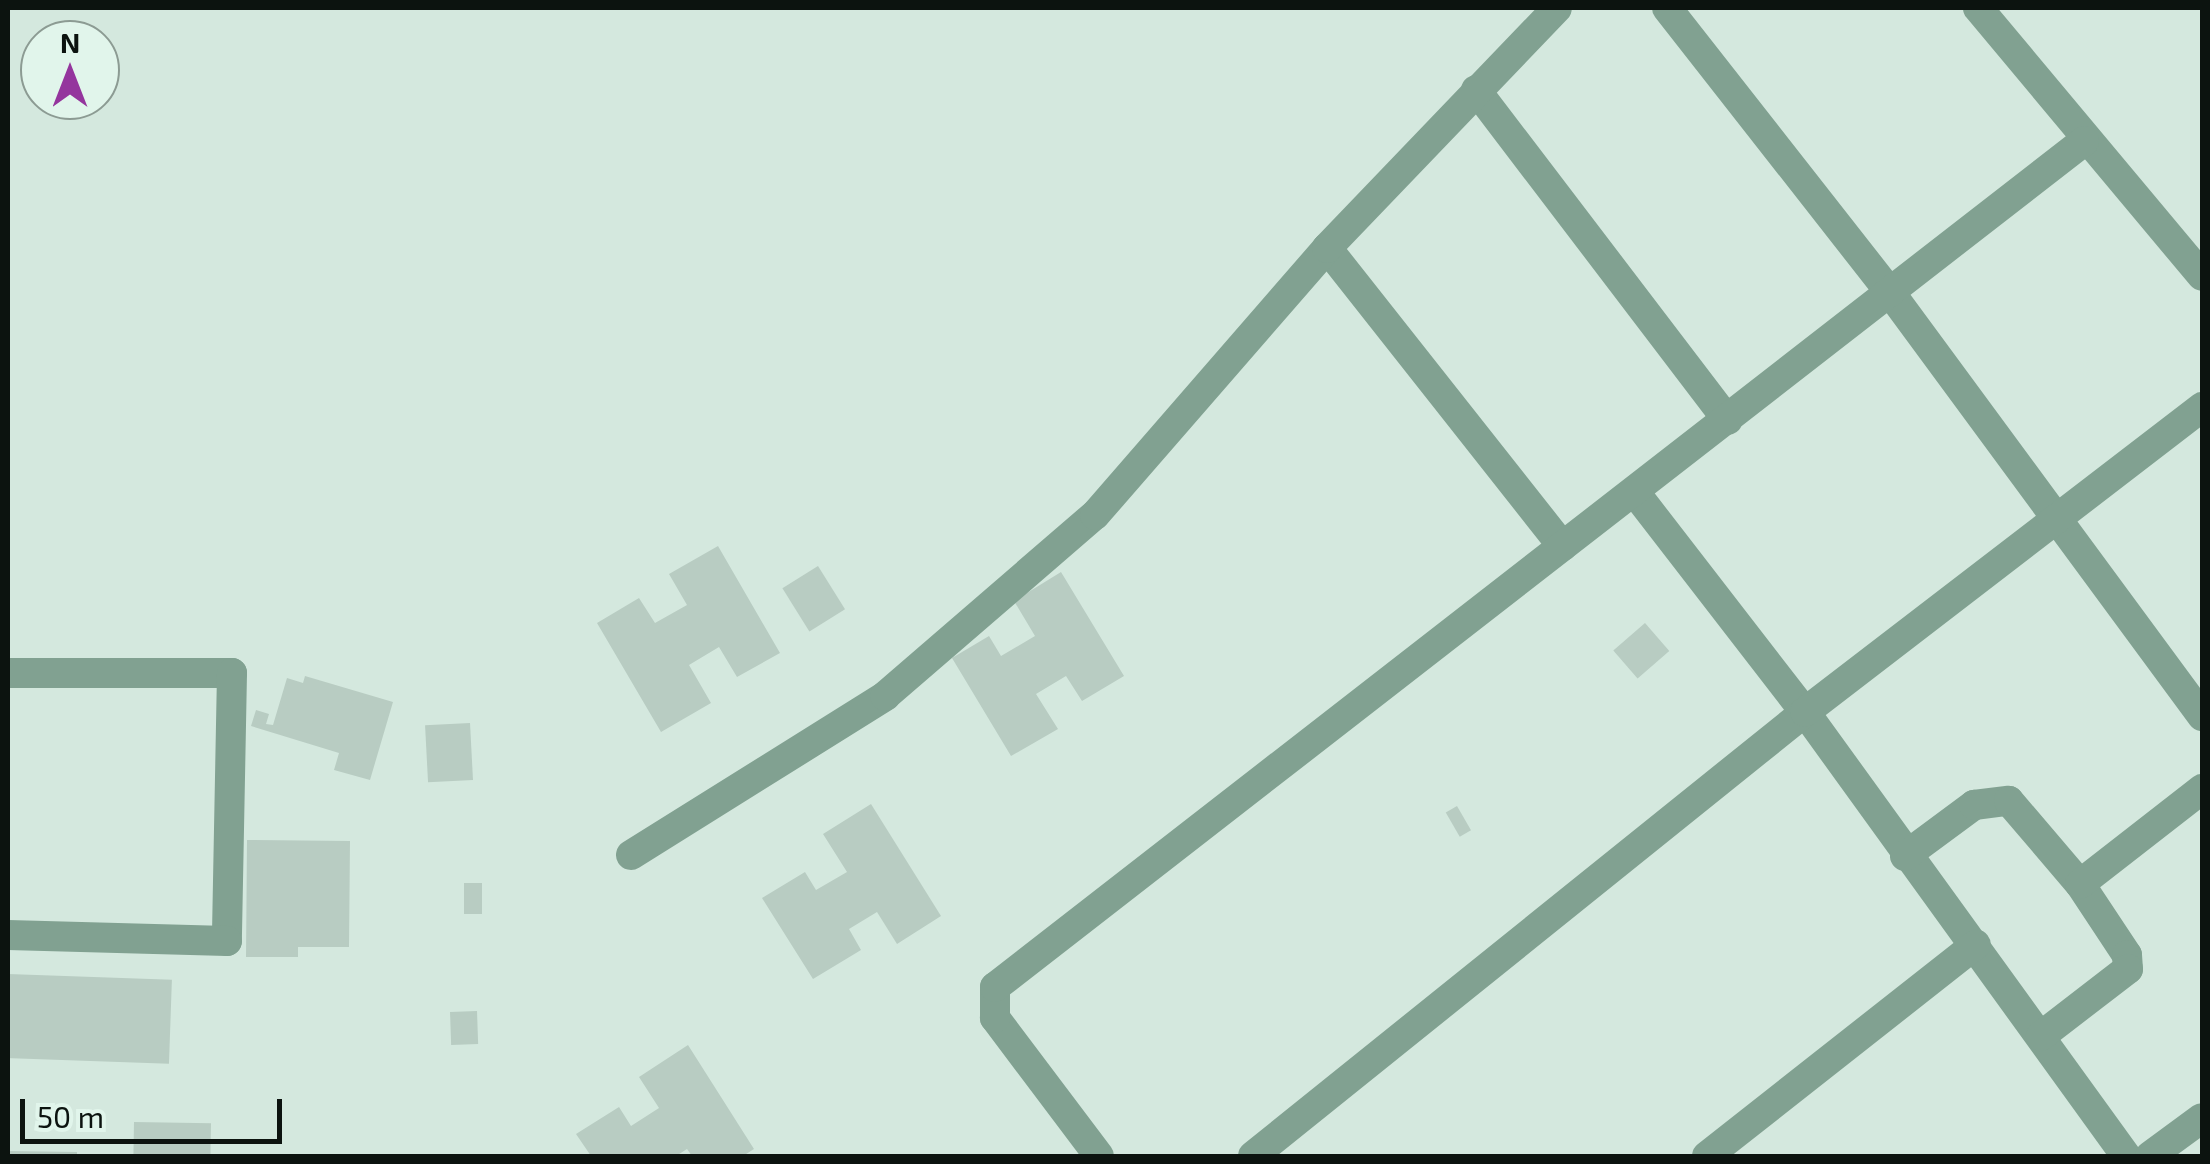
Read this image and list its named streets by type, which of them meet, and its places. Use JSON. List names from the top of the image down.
{
  "scale_bar": "50 m",
  "north": "top"
}
